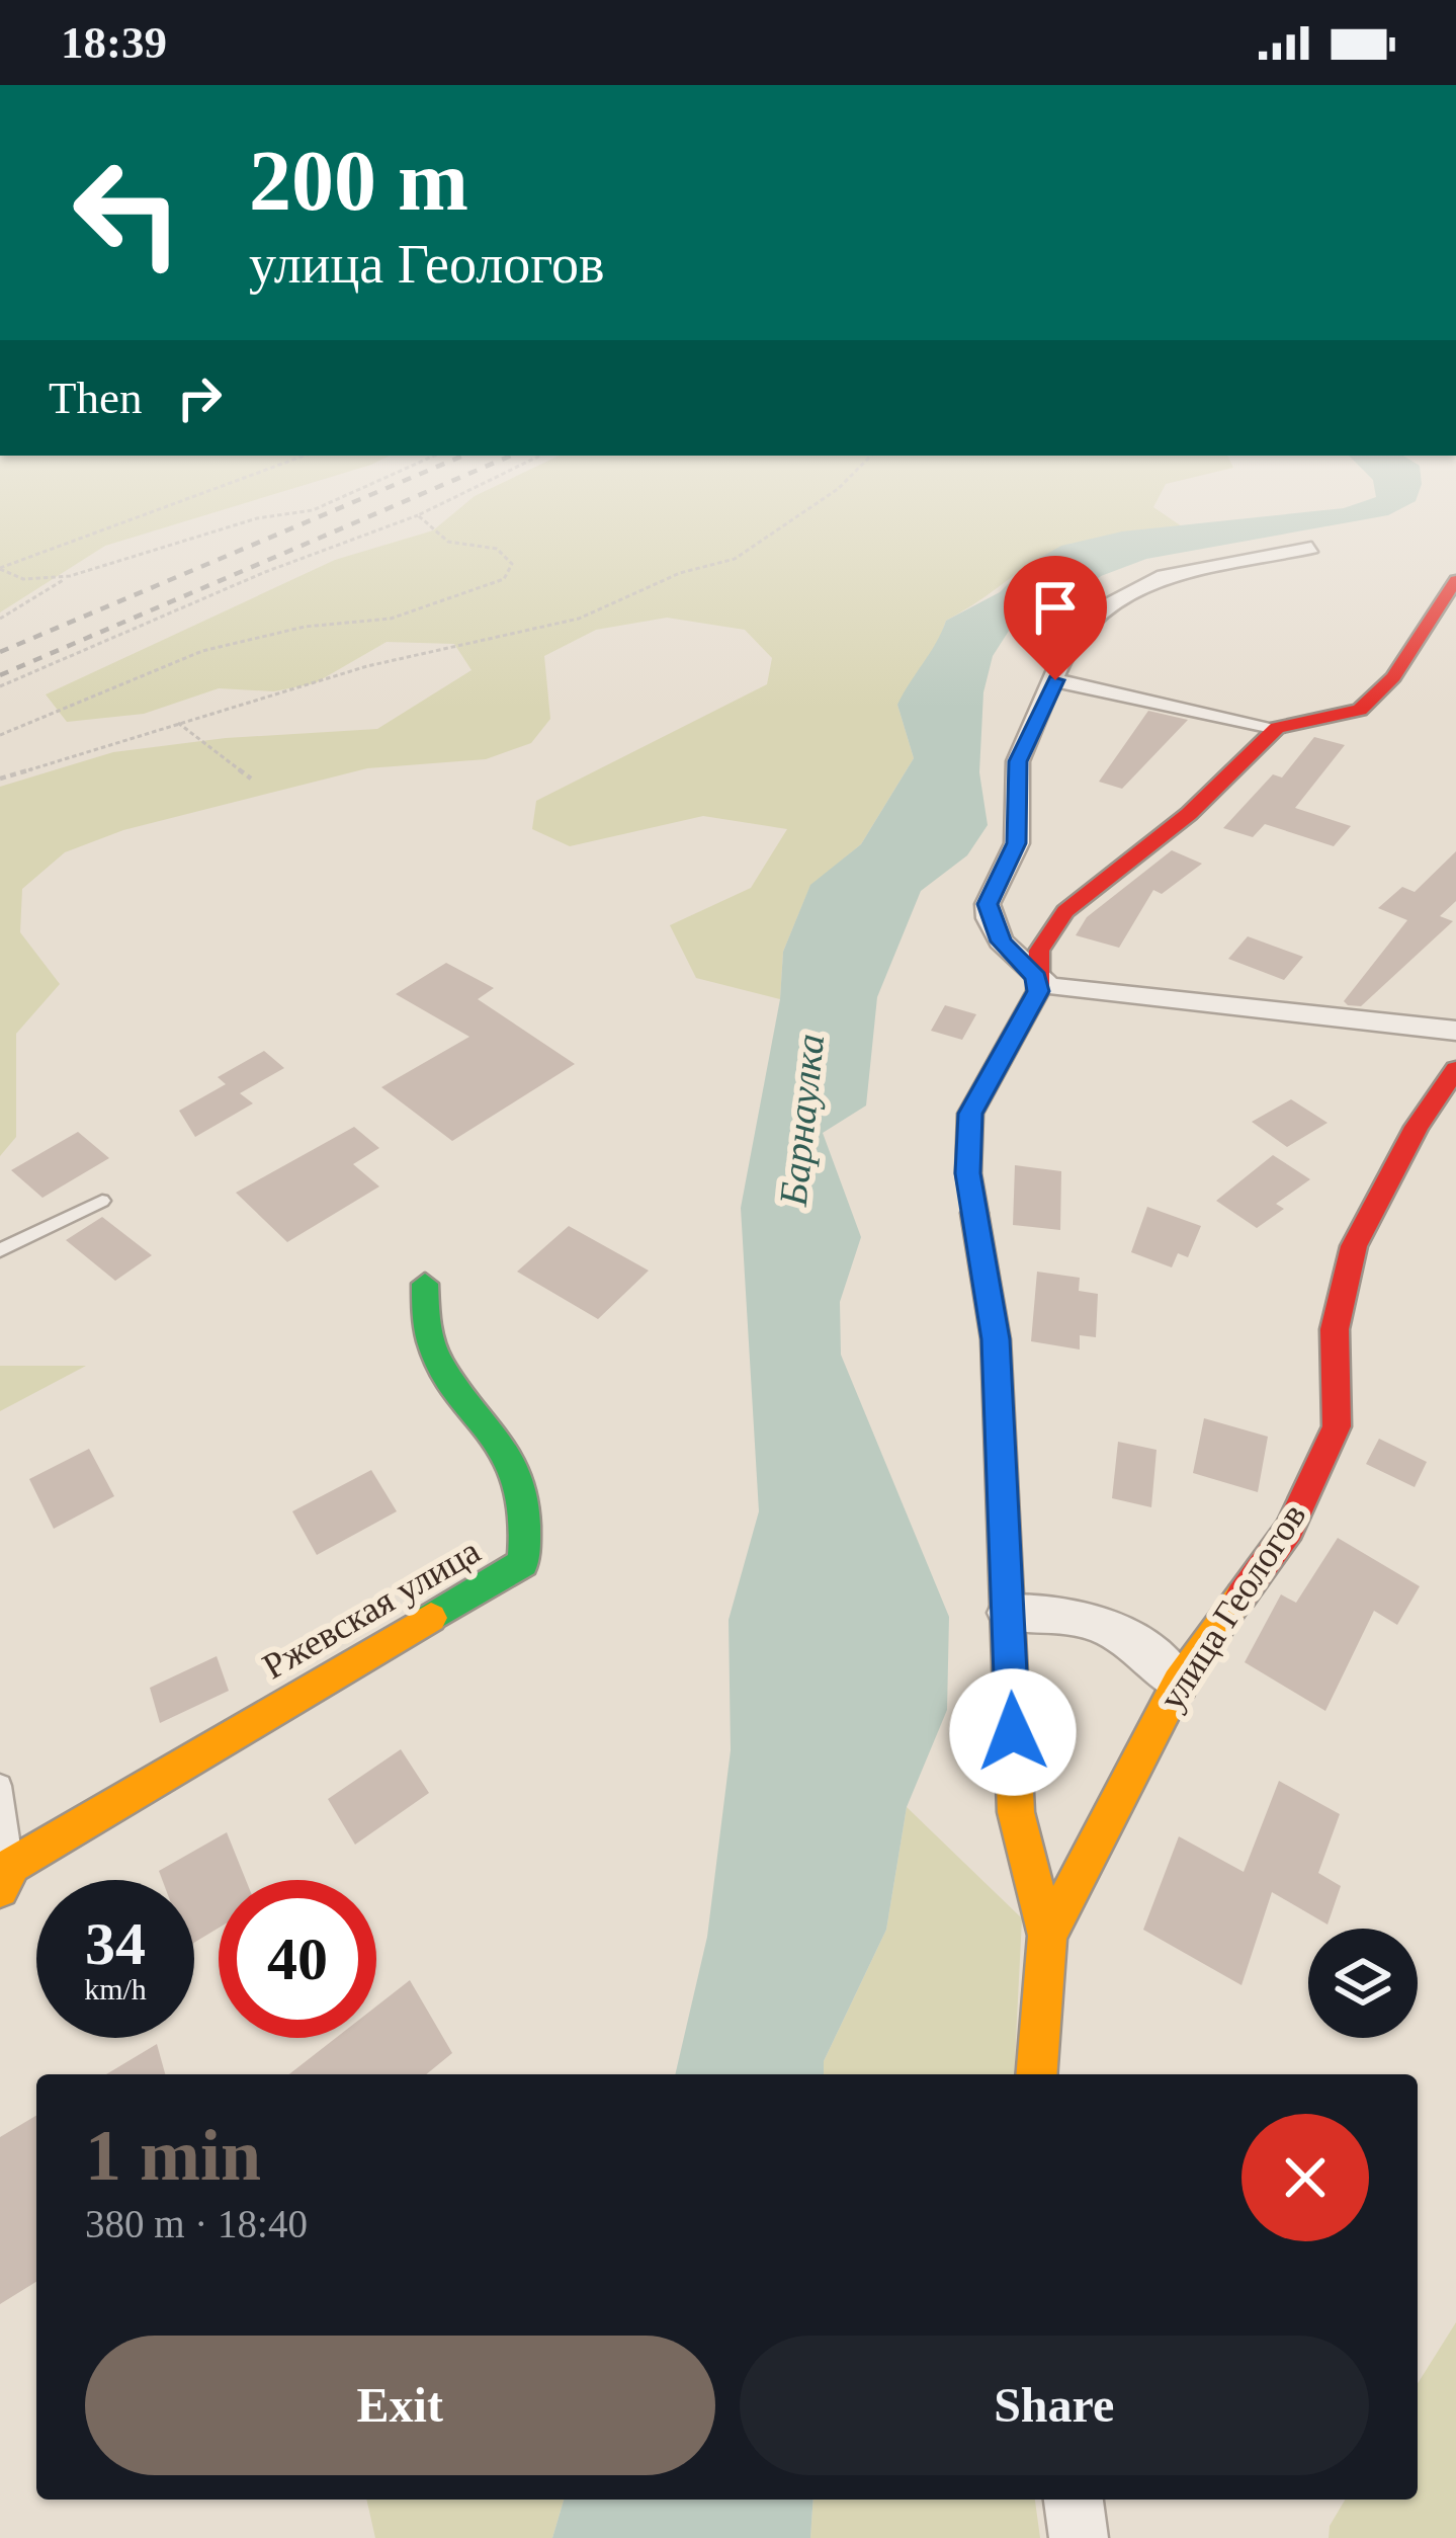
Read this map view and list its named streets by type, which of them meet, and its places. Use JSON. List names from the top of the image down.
{
  "streets": {
    "street": ["улица Геологов", "Ржевская улица"]
  },
  "water": ["Барнаулка"],
  "page": {
    "status": "18:39",
    "turn": ["200 m", "улица Геологов"],
    "then": "Then",
    "speed": "34 km/h",
    "limit": "40",
    "heading": ["1 min", "380 m · 18:40"],
    "buttons": ["Exit", "Share"]
  }
}
